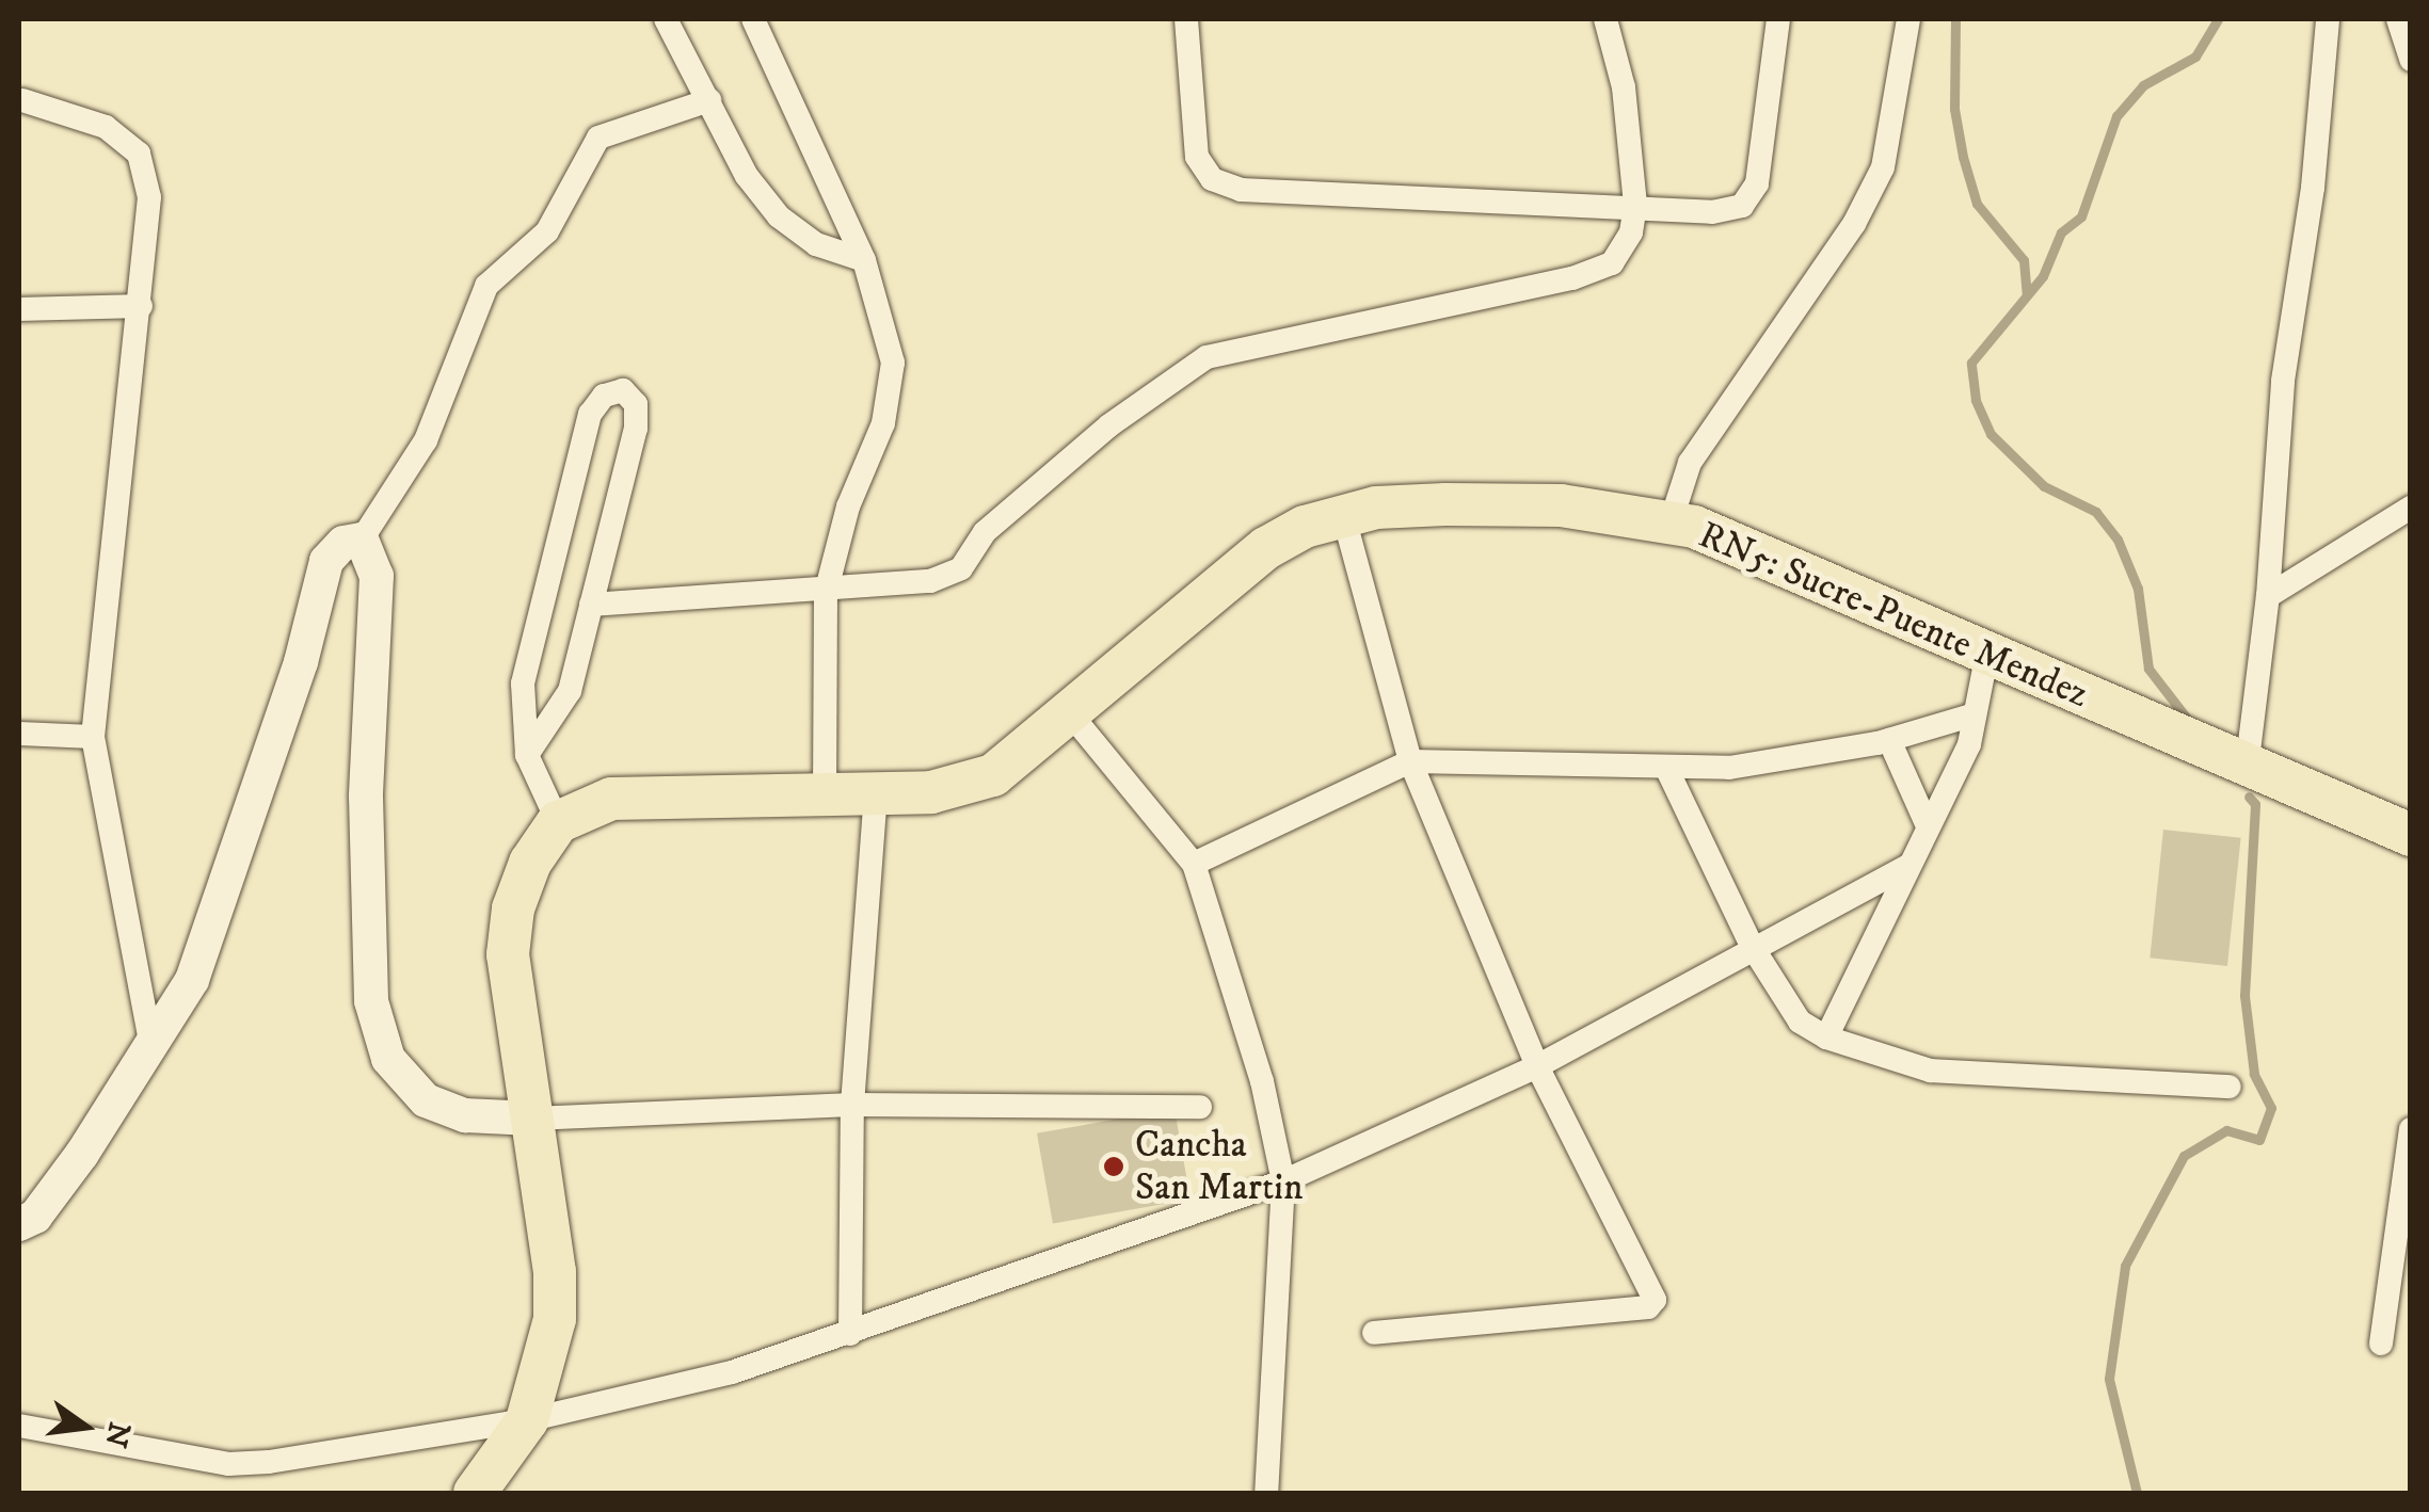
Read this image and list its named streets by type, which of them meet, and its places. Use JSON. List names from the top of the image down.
{
  "streets": {
    "highway": ["RN5: Sucre-Puente Mendez"]
  },
  "places": ["Cancha San Martin"],
  "north": "right"
}
